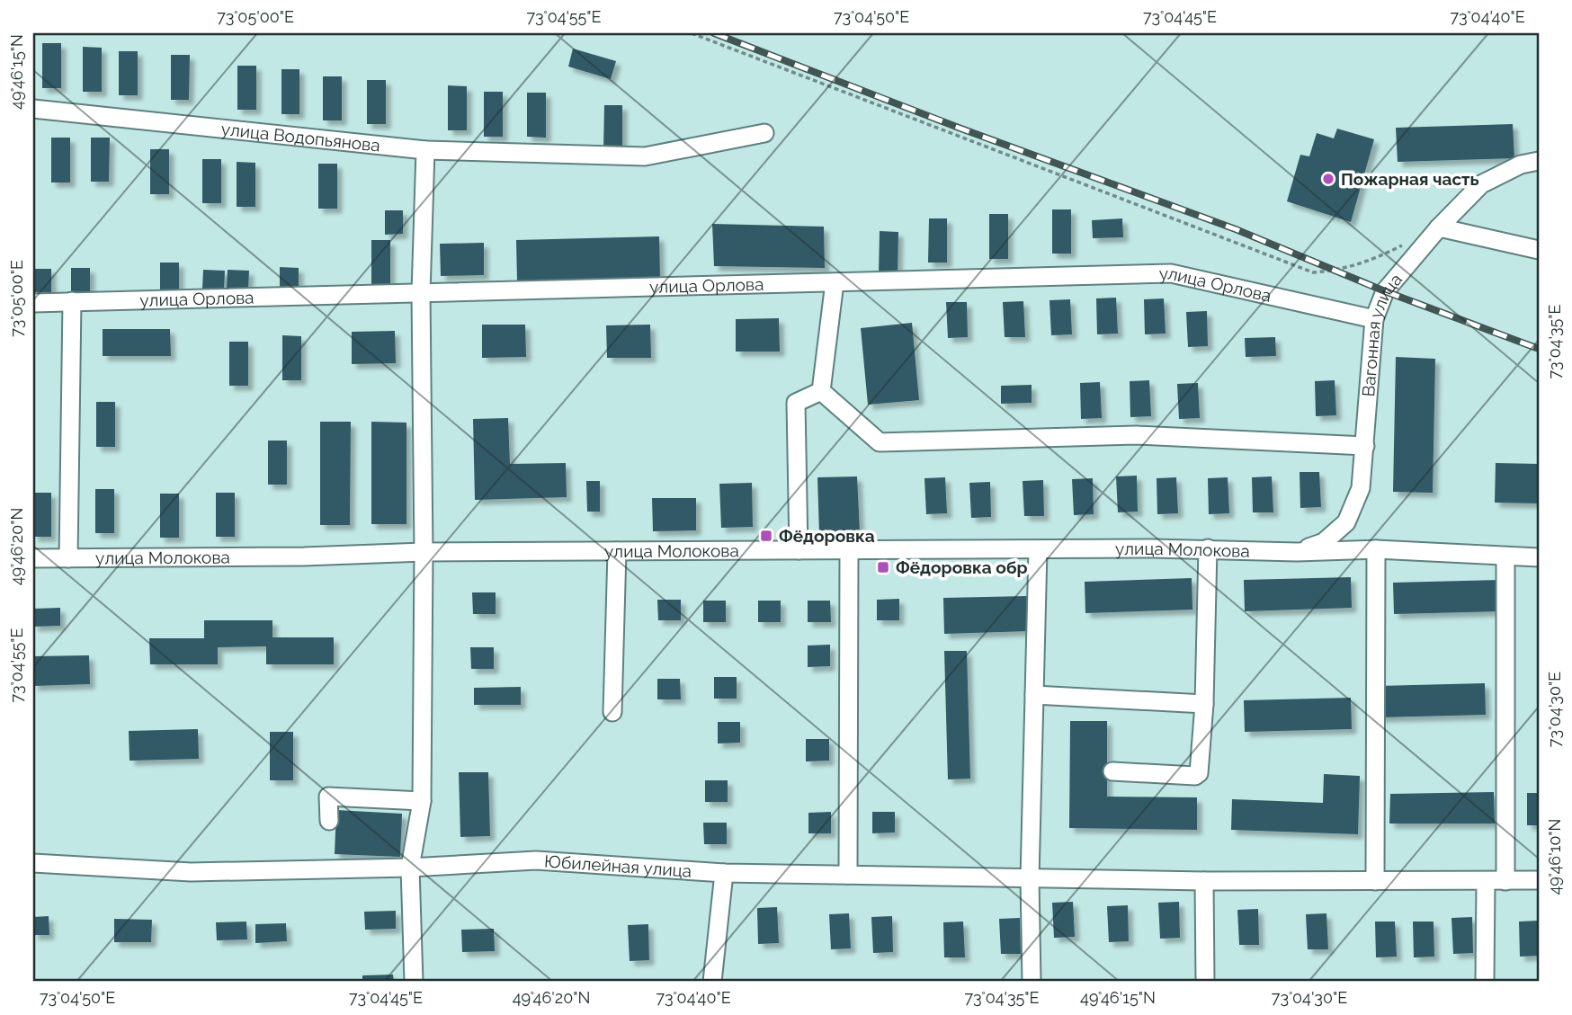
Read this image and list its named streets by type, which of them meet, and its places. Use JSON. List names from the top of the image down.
{
  "streets": {
    "street": [
      "улица Водопьянова",
      "улица Орлова",
      "Вагонная улица",
      "улица Молокова",
      "Юбилейная улица"
    ]
  },
  "crossings": [
    ["улица Орлова", "Вагонная улица"],
    ["Вагонная улица", "улица Молокова"]
  ],
  "places": {
    "other": ["Пожарная часть"],
    "transit": ["Фёдоровка", "Фёдоровка обр"]
  },
  "coordinates": [
    "73°05'00\"E",
    "73°04'55\"E",
    "73°04'50\"E",
    "73°04'45\"E",
    "73°04'40\"E",
    "49°46'15\"N",
    "73°04'35\"E",
    "49°46'20\"N",
    "73°04'30\"E",
    "49°46'10\"N"
  ]
}
